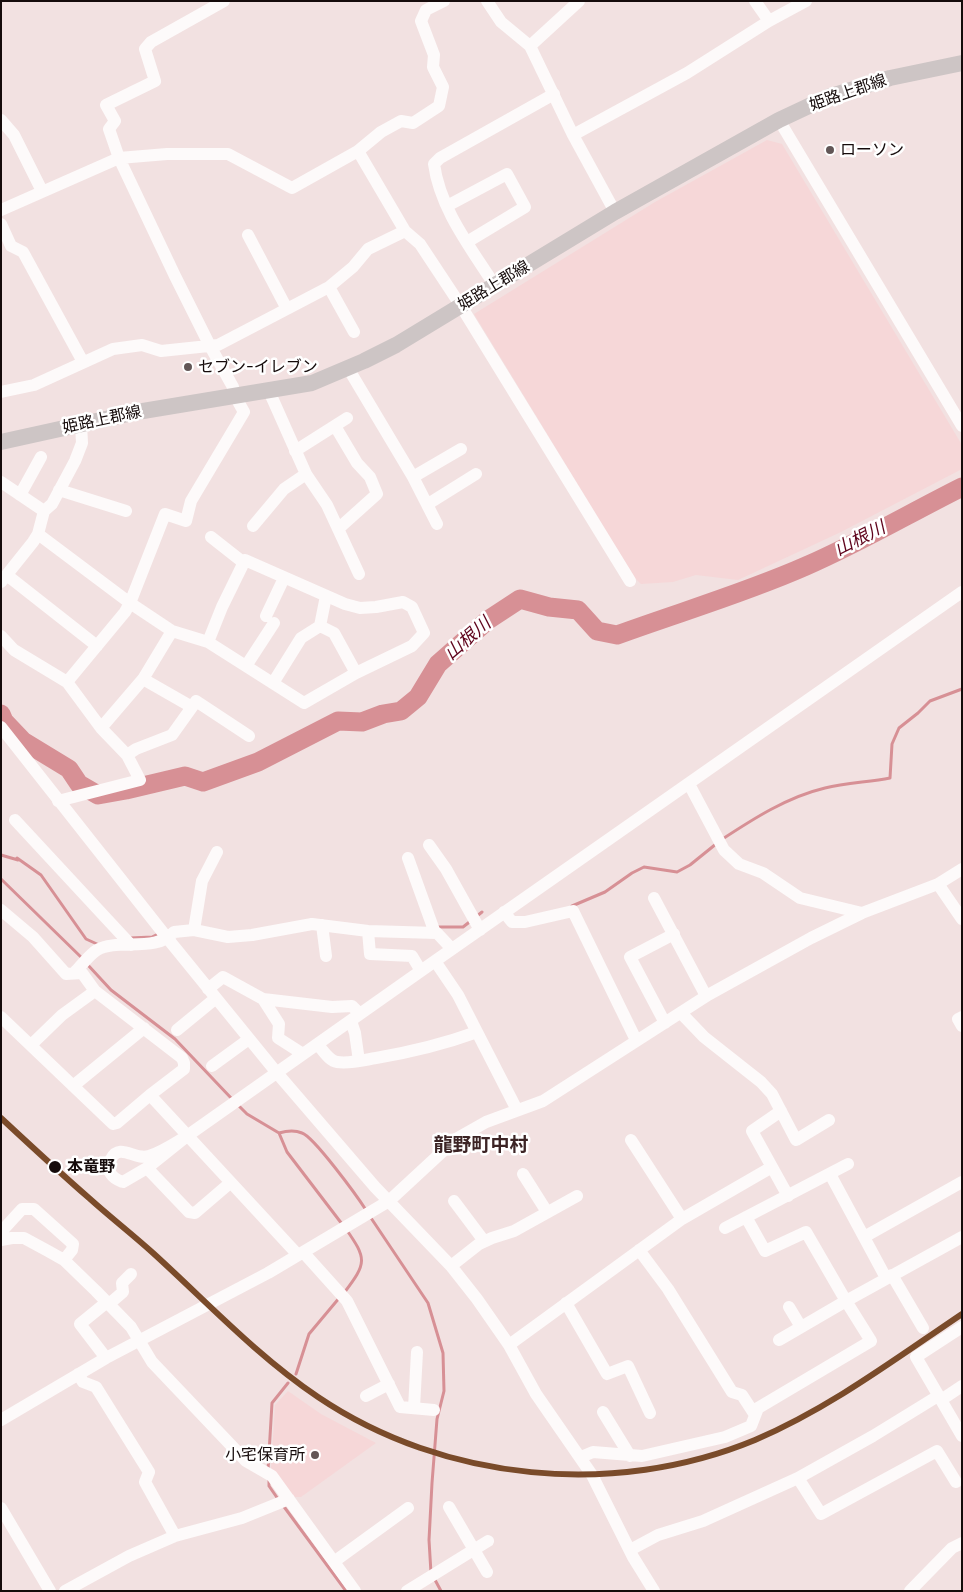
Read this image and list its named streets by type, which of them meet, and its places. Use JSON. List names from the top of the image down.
{
  "streets": {
    "main road": ["姫路上郡線"]
  },
  "districts": ["龍野町中村"],
  "water": ["山根川"],
  "places": [
    "ローソン",
    "セブン-イレブン",
    "本竜野",
    "小宅保育所"
  ]
}
